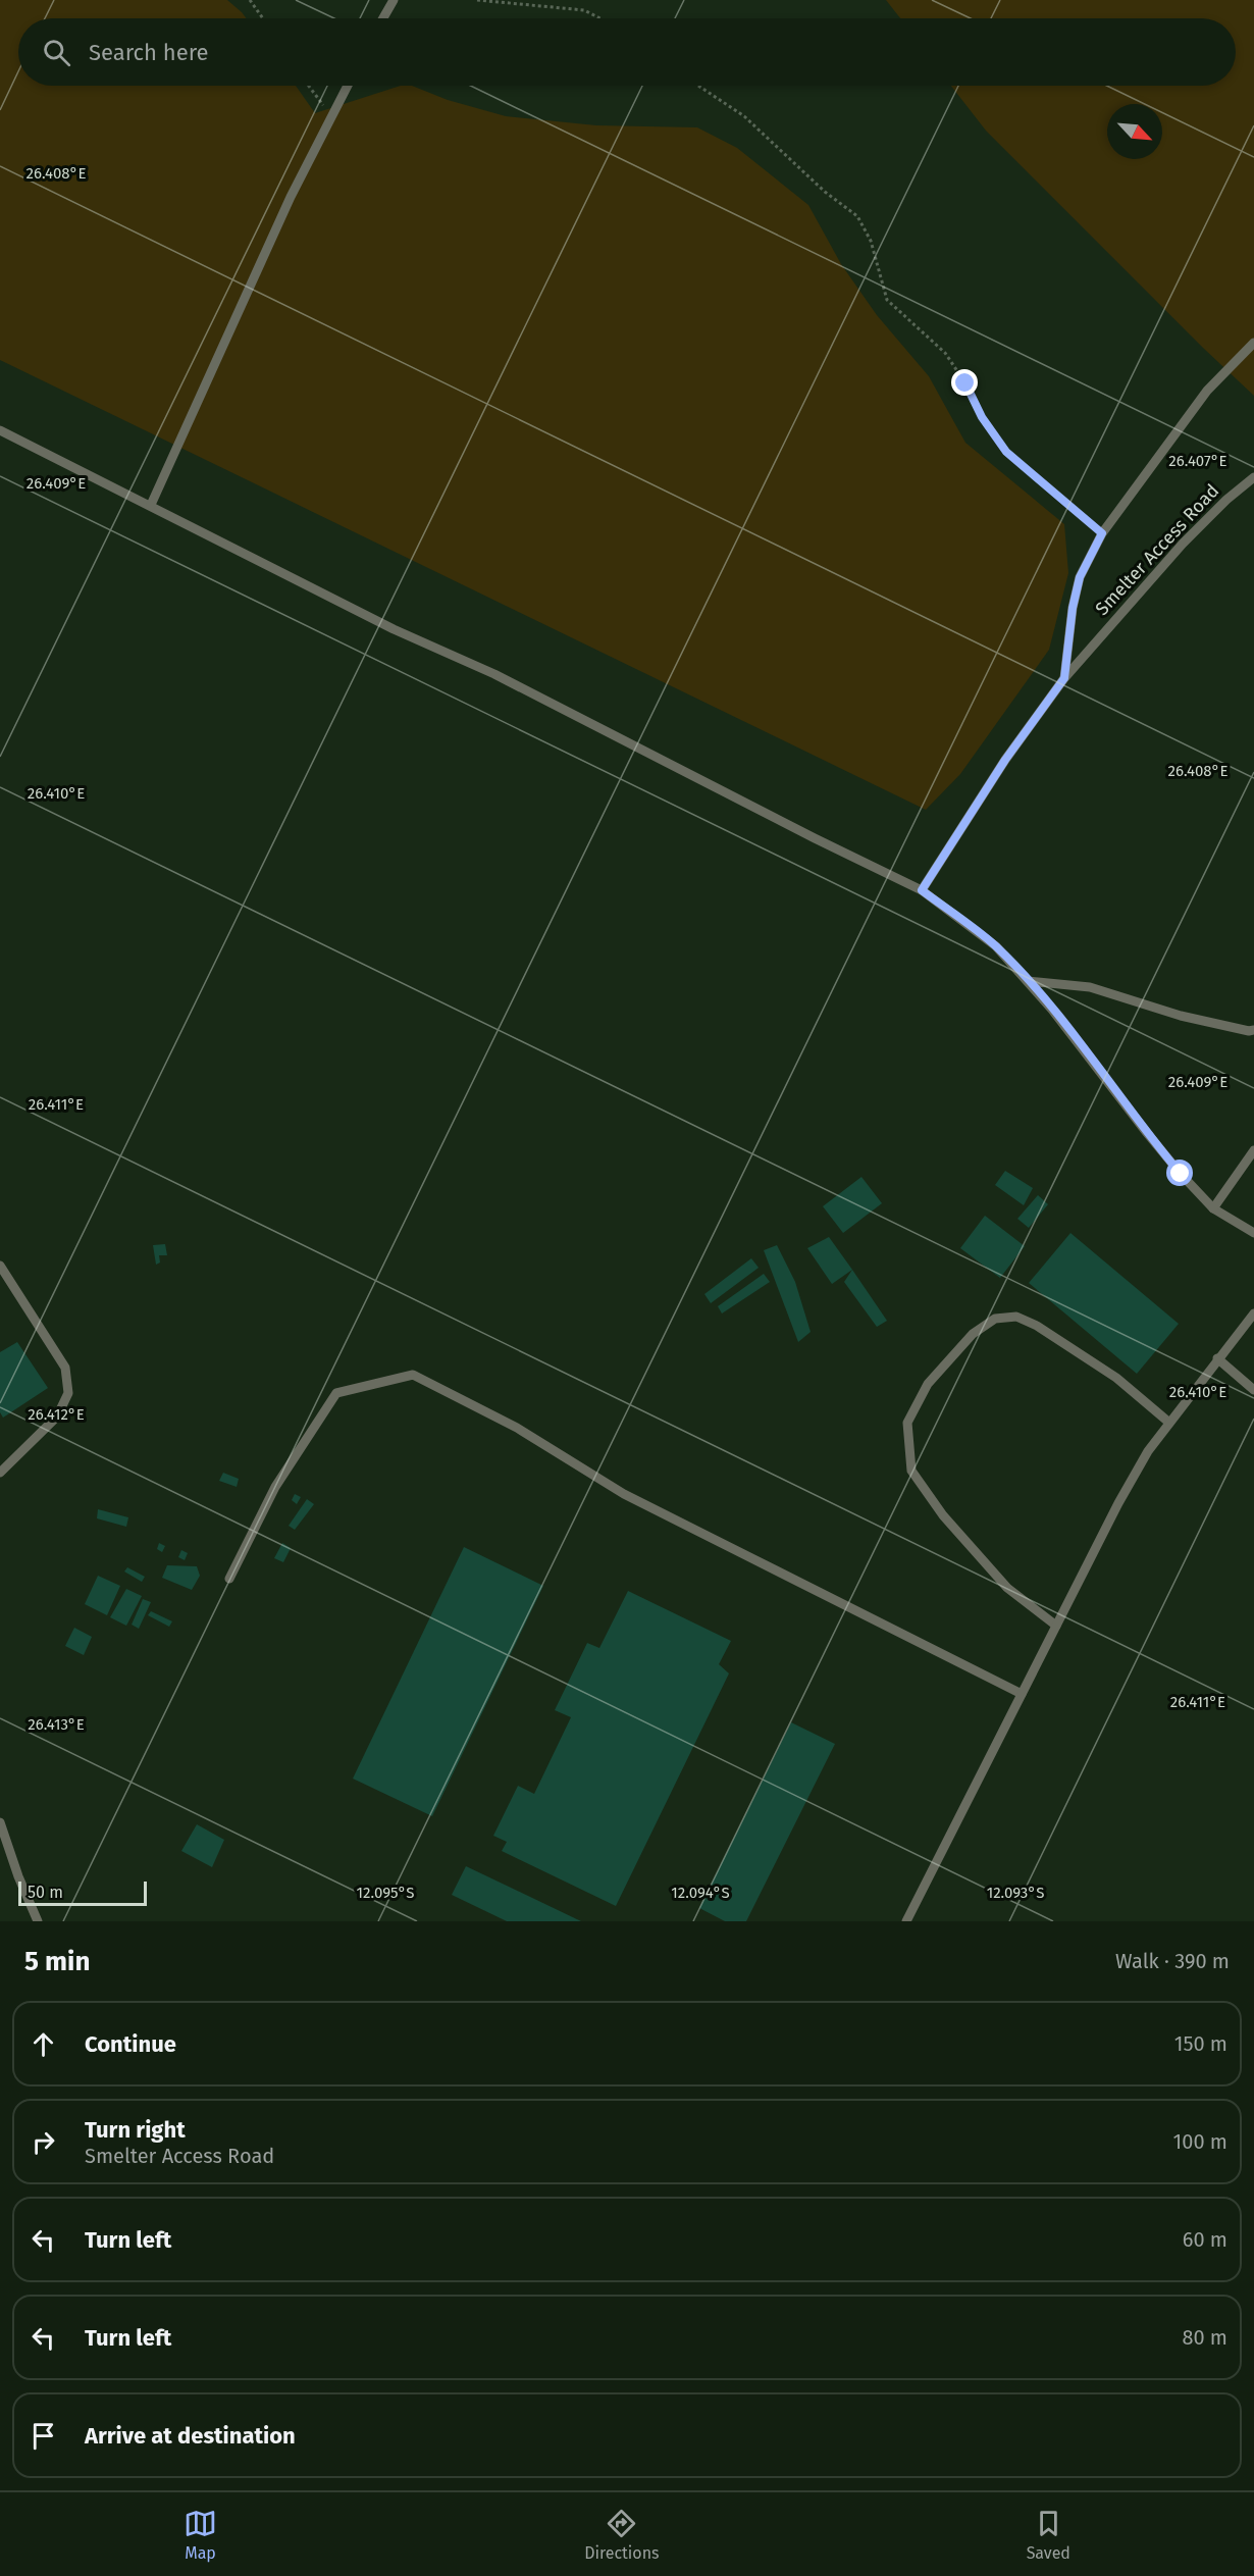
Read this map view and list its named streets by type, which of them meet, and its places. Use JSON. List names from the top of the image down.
{
  "streets": {
    "lane": ["Smelter Access Road"]
  },
  "scale_bar": "50 m",
  "north": "bottom right",
  "page": {
    "search": "Search here",
    "scale": "50 m",
    "heading": ["5 min", "Walk · 390 m"],
    "list": [
      ["Continue", "150 m"],
      ["Turn right", "Smelter Access Road", "100 m"],
      ["Turn left", "60 m"],
      ["Turn left", "80 m"],
      "Arrive at destination"
    ],
    "nav": ["Map", "Directions", "Saved"]
  },
  "coordinates": [
    "26.408°E",
    "26.407°E",
    "26.409°E",
    "26.410°E",
    "26.411°E",
    "26.412°E",
    "26.413°E",
    "12.095°S",
    "12.094°S",
    "12.093°S"
  ]
}
